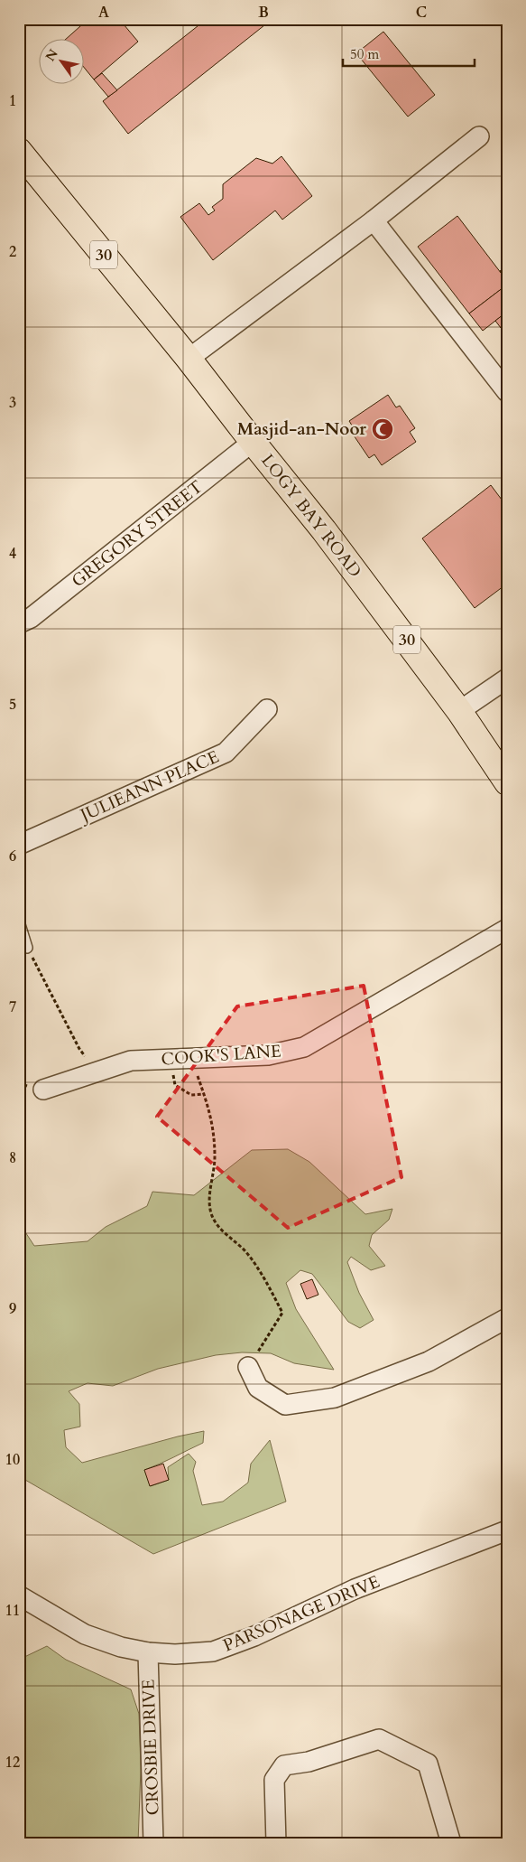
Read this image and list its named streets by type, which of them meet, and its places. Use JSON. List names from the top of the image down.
{
  "streets": {
    "main road": ["30", "LOGY BAY ROAD"],
    "street": [
      "GREGORY STREET",
      "JULIEANN PLACE",
      "COOK'S LANE",
      "PARSONAGE DRIVE",
      "CROSBIE DRIVE"
    ]
  },
  "crossings": [
    ["LOGY BAY ROAD", "GREGORY STREET"],
    ["PARSONAGE DRIVE", "CROSBIE DRIVE"]
  ],
  "places": {
    "mosque": ["Masjid-an-Noor"]
  },
  "scale_bar": "50 m",
  "north": "top left",
  "grid": {
    "columns": ["A", "B", "C"],
    "rows": [
      "1",
      "2",
      "3",
      "4",
      "5",
      "6",
      "7",
      "8",
      "9",
      "10",
      "11",
      "12"
    ]
  }
}
